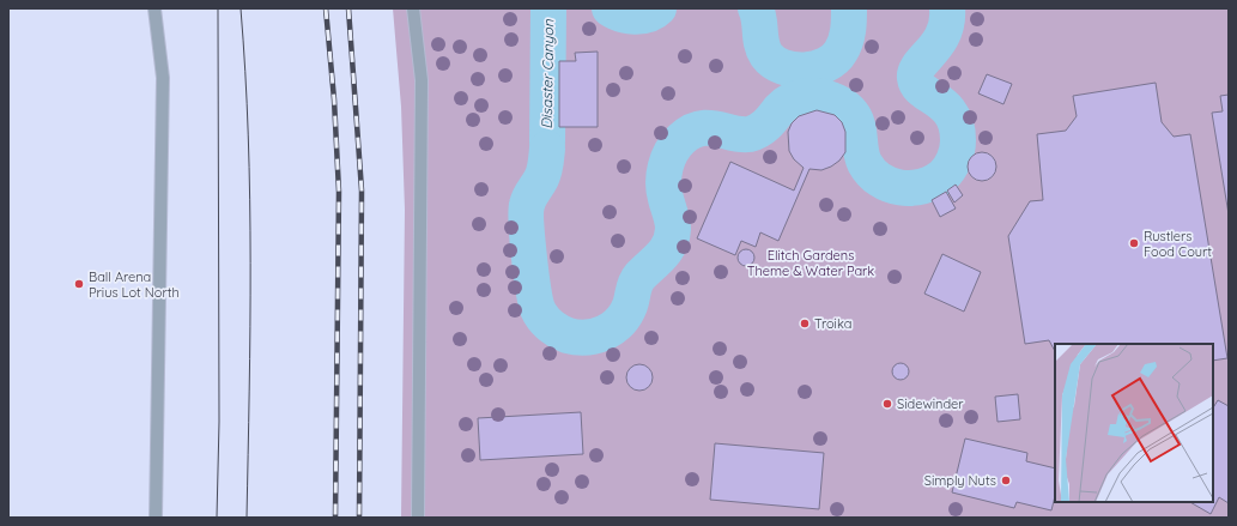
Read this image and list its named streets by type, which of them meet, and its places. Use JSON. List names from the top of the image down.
{
  "water": ["Disaster Canyon"],
  "parks": ["Elitch Gardens Theme & Water Park"],
  "places": [
    "Rustlers Food Court",
    "Ball Arena Prius Lot North",
    "Troika",
    "Sidewinder",
    "Simply Nuts"
  ]
}
